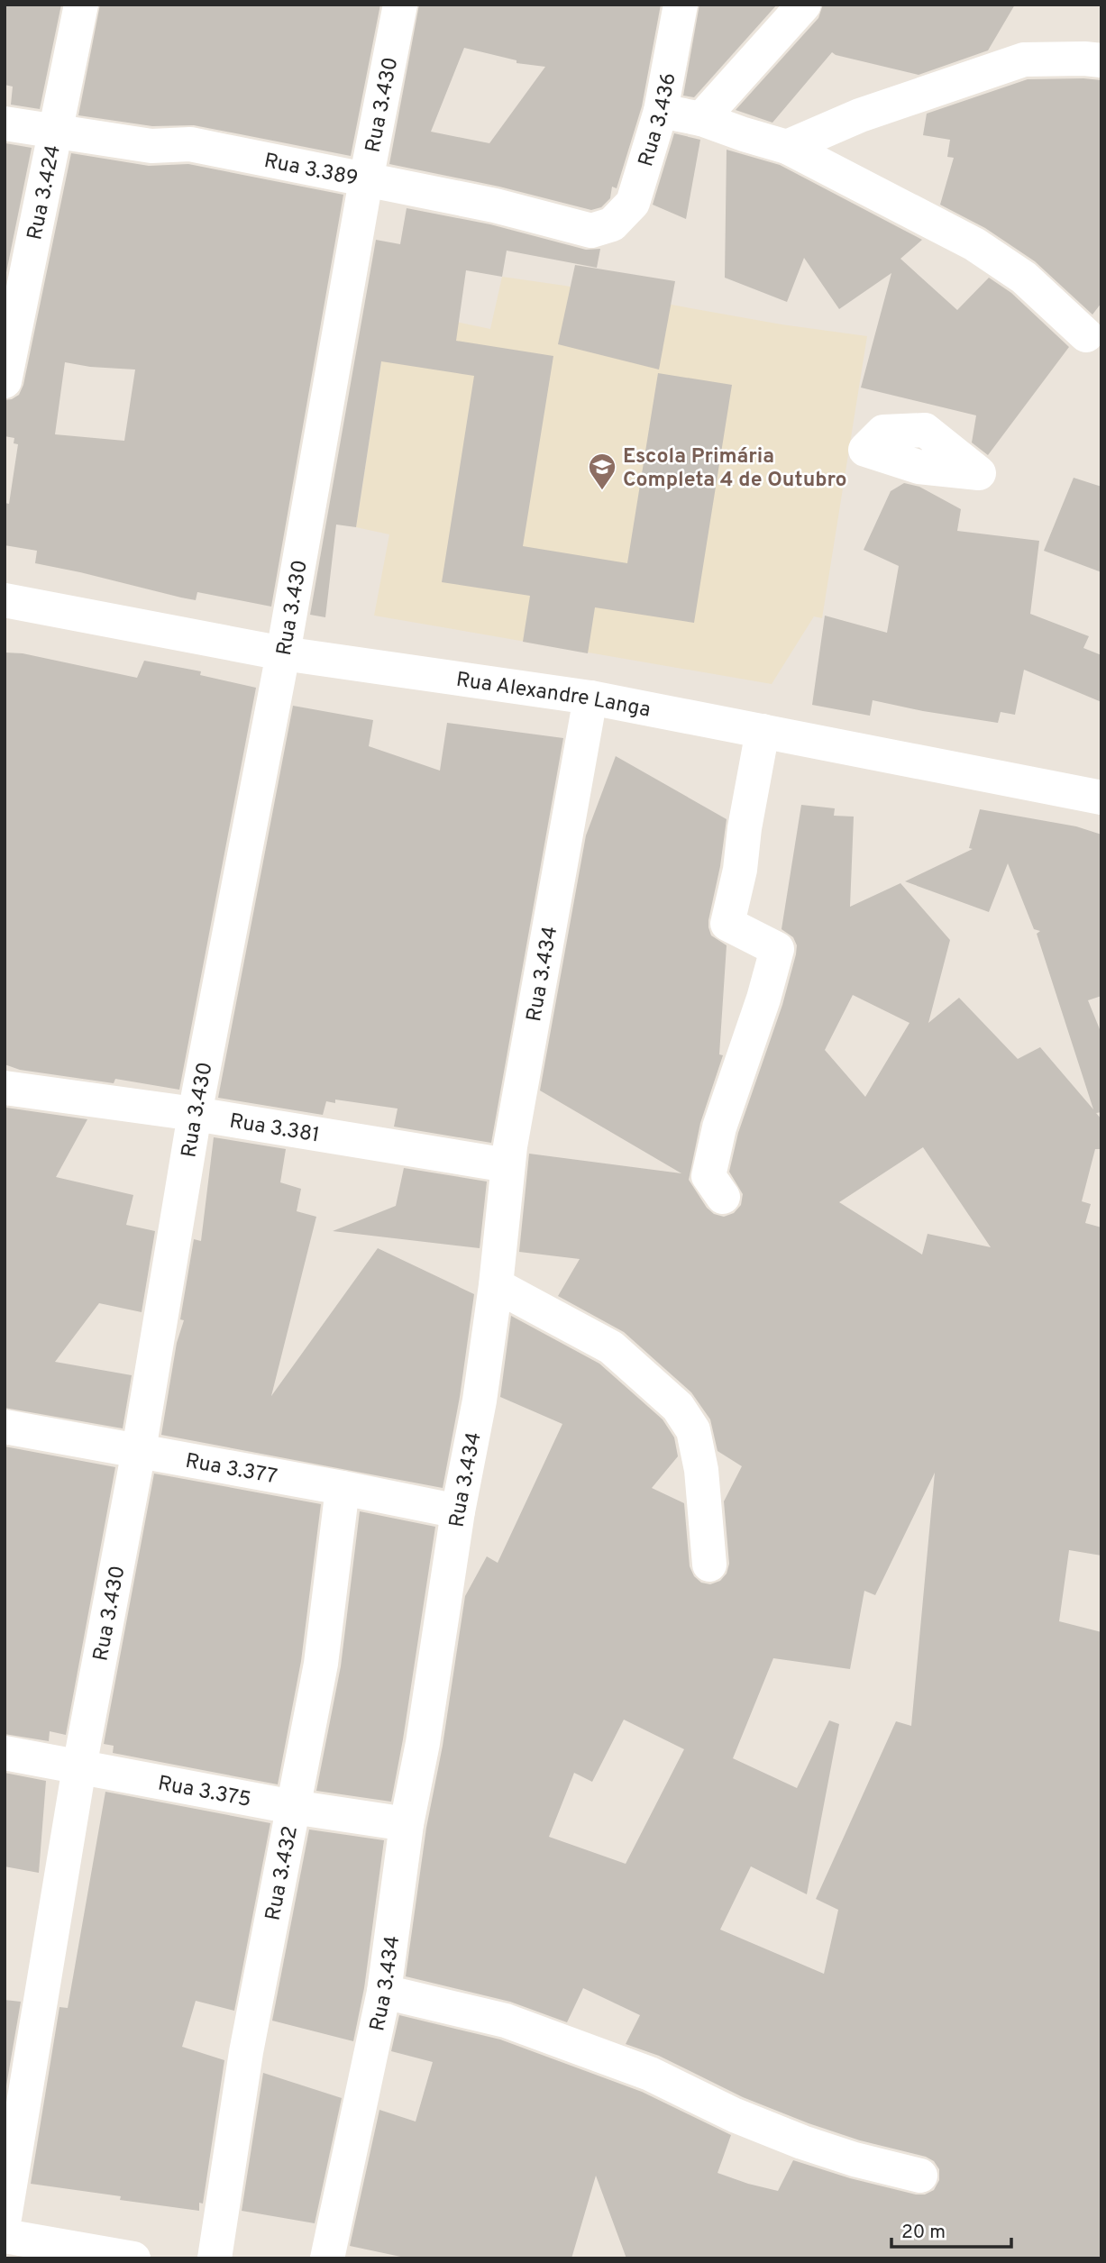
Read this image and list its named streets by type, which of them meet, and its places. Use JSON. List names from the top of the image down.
{
  "streets": {
    "street": [
      "Rua 3.430",
      "Rua 3.436",
      "Rua 3.389",
      "Rua 3.424",
      "Rua Alexandre Langa",
      "Rua 3.434",
      "Rua 3.381",
      "Rua 3.377",
      "Rua 3.375",
      "Rua 3.432"
    ]
  },
  "crossings": [
    ["Rua 3.430", "Rua 3.389"],
    ["Rua 3.430", "Rua Alexandre Langa"],
    ["Rua 3.430", "Rua 3.381"],
    ["Rua 3.430", "Rua 3.377"],
    ["Rua 3.430", "Rua 3.375"],
    ["Rua 3.436", "Rua 3.389"],
    ["Rua 3.389", "Rua 3.424"],
    ["Rua Alexandre Langa", "Rua 3.434"],
    ["Rua 3.434", "Rua 3.381"],
    ["Rua 3.434", "Rua 3.377"],
    ["Rua 3.434", "Rua 3.375"],
    ["Rua 3.377", "Rua 3.432"],
    ["Rua 3.375", "Rua 3.432"]
  ],
  "places": {
    "school or university": ["Escola Primária Completa 4 de Outubro"]
  },
  "scale_bar": "20 m"
}
